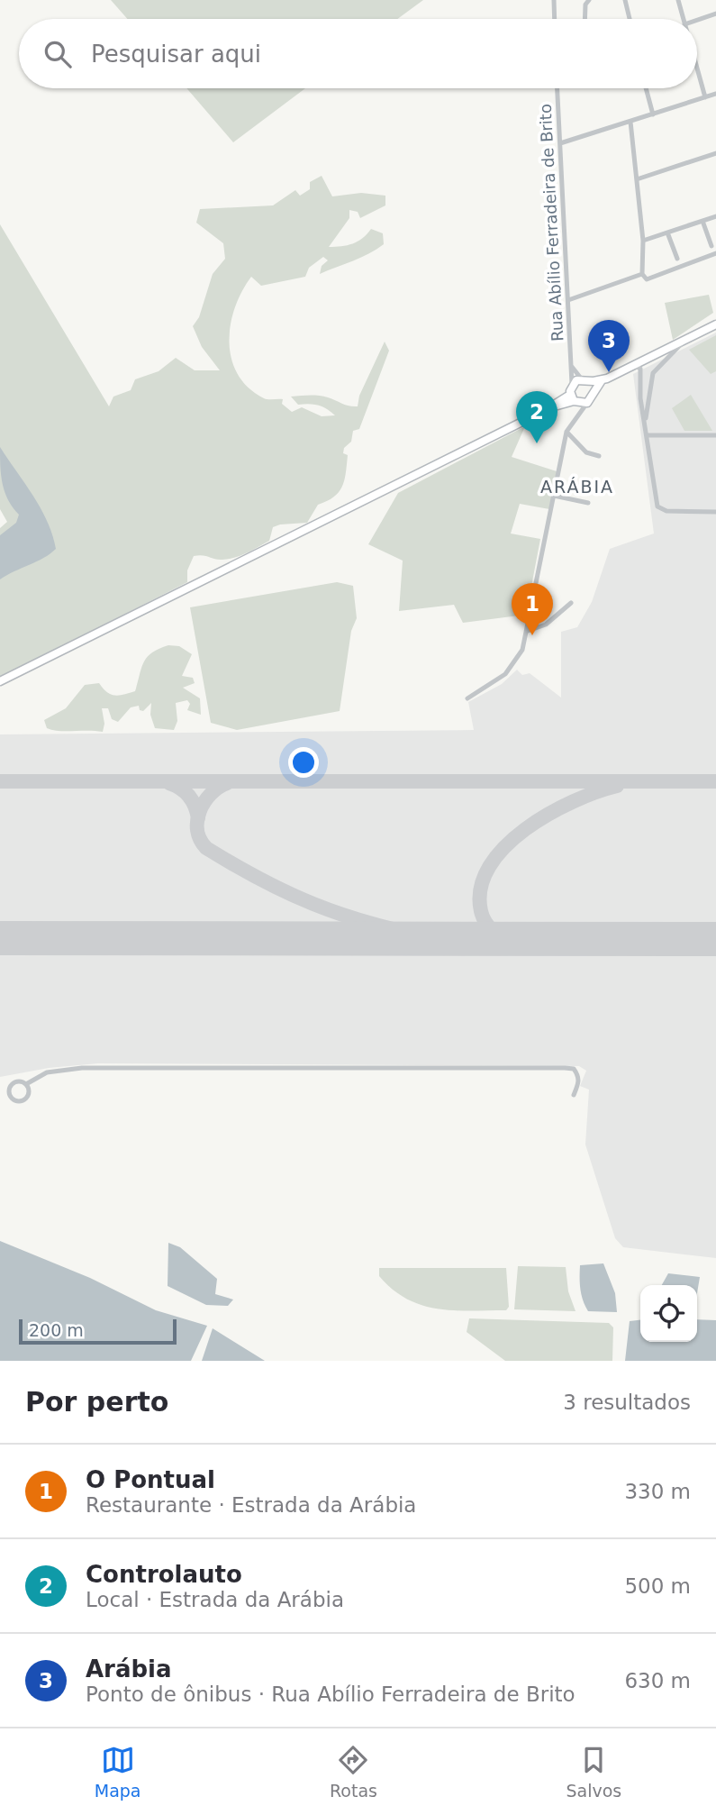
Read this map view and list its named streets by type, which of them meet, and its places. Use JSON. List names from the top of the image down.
{
  "streets": {
    "street": ["Rua Abílio Ferradeira de Brito"]
  },
  "districts": ["ARÁBIA"],
  "scale_bar": "200 m",
  "page": {
    "search": "Pesquisar aqui",
    "pins": ["3", "2", "1"],
    "scale": "200 m",
    "heading": ["Por perto", "3 resultados"],
    "list": [
      {
        "mark": "1",
        "name": "O Pontual",
        "note": "Restaurante · Estrada da Arábia",
        "value": "330 m"
      },
      {
        "mark": "2",
        "name": "Controlauto",
        "note": "Local · Estrada da Arábia",
        "value": "500 m"
      },
      {
        "mark": "3",
        "name": "Arábia",
        "note": "Ponto de ônibus · Rua Abílio Ferradeira de Brito",
        "value": "630 m"
      }
    ],
    "nav": ["Mapa", "Rotas", "Salvos"]
  }
}
